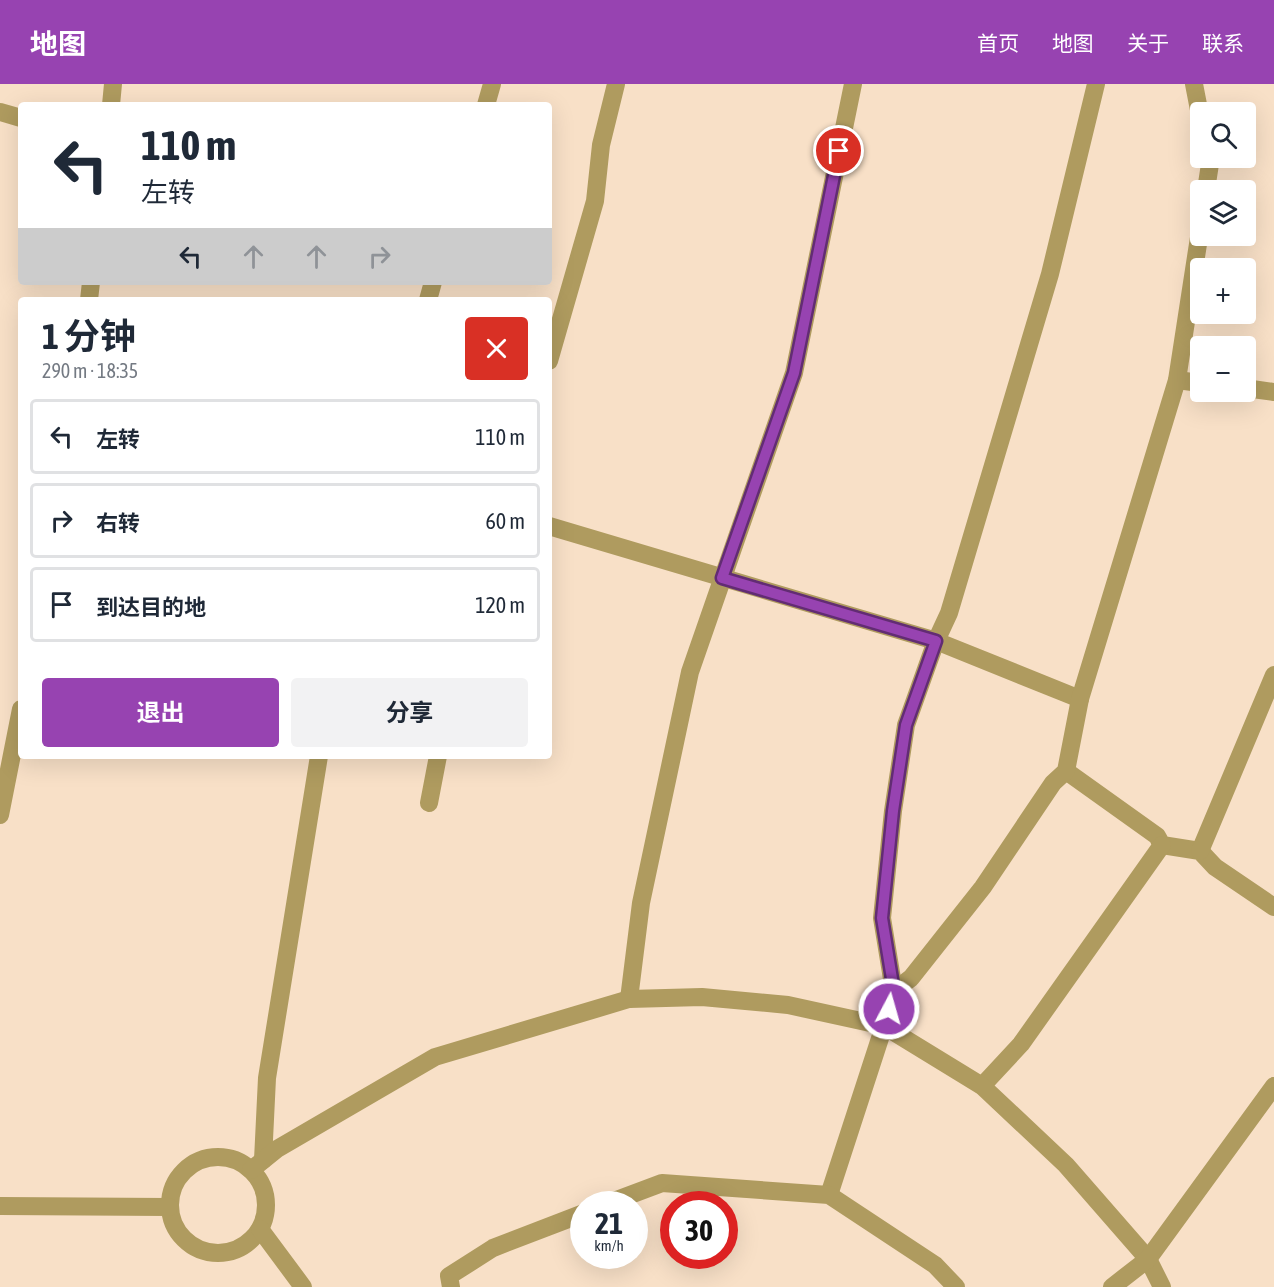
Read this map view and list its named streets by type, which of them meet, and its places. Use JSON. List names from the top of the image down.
{
  "page": {
    "header": "地图",
    "nav": [
      "首页",
      "地图",
      "关于",
      "联系"
    ],
    "map_buttons": ["+", "−"],
    "turn": ["110 m", "左转"],
    "heading": ["1 分钟", "290 m · 18:35"],
    "list": [
      {
        "name": "左转",
        "value": "110 m"
      },
      {
        "name": "右转",
        "value": "60 m"
      },
      {
        "name": "到达目的地",
        "value": "120 m"
      }
    ],
    "buttons": ["退出", "分享"],
    "speed": "21 km/h",
    "limit": "30"
  }
}
